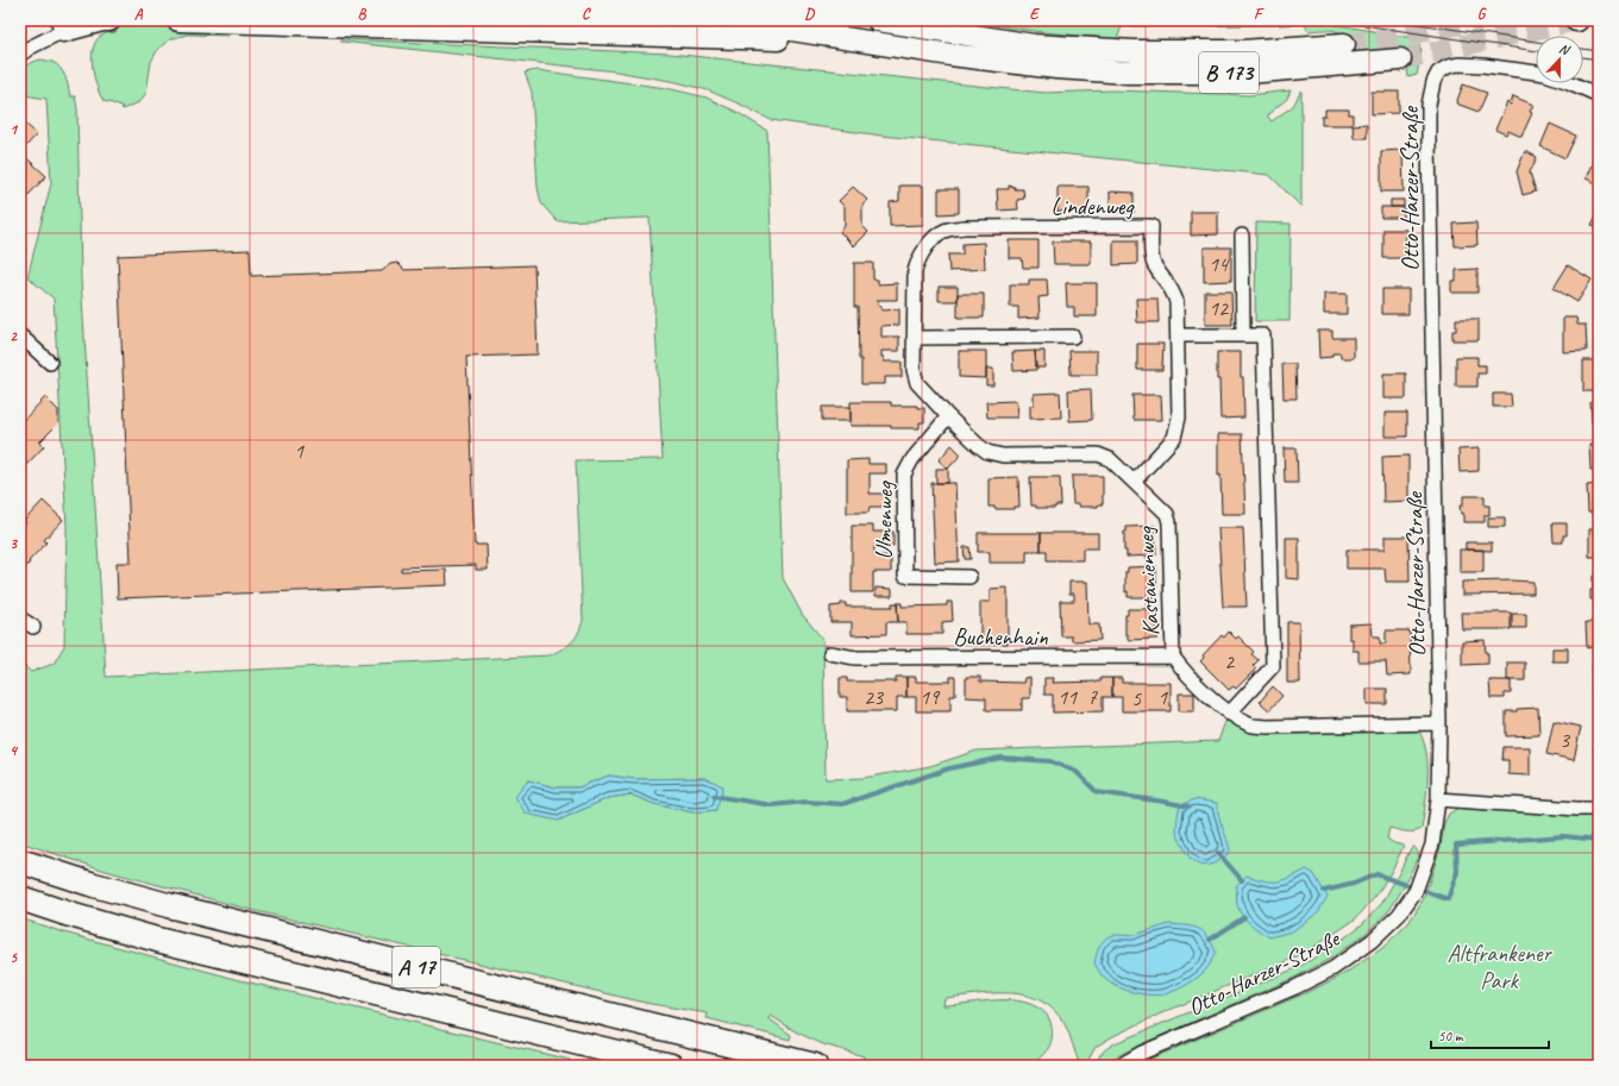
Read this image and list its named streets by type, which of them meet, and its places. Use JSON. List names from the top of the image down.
{
  "streets": {
    "highway": ["B 173", "A 17"],
    "street": [
      "Otto-Harzer-Straße",
      "Lindenweg",
      "Ulmenweg",
      "Kastanienweg",
      "Buchenhain"
    ]
  },
  "crossings": [
    ["Otto-Harzer-Straße", "Kastanienweg"],
    ["Lindenweg", "Kastanienweg"],
    ["Ulmenweg", "Kastanienweg"],
    ["Kastanienweg", "Buchenhain"]
  ],
  "parks": ["Altfrankener Park"],
  "house_numbers": [
    "14",
    "12",
    "1",
    "2",
    "23",
    "19",
    "11",
    "7",
    "1",
    "5",
    "3"
  ],
  "scale_bar": "50 m",
  "north": "top",
  "grid": {
    "columns": [
      "A",
      "B",
      "C",
      "D",
      "E",
      "F",
      "G"
    ],
    "rows": [
      "1",
      "2",
      "3",
      "4",
      "5"
    ]
  }
}
